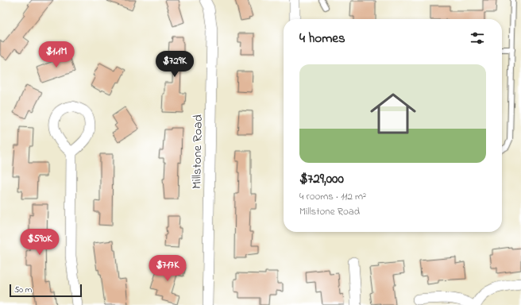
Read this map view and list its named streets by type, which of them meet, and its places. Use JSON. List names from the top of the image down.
{
  "streets": {
    "street": ["Millstone Road"]
  },
  "scale_bar": "50 m",
  "page": {
    "heading": "4 homes",
    "price": [
      "$1.1M",
      "$729K",
      "$590K",
      "$717K"
    ],
    "list": [
      {
        "name": "$729,000",
        "note": "4 rooms · 112 m² · Millstone Road"
      }
    ],
    "scale": "50 m"
  }
}
